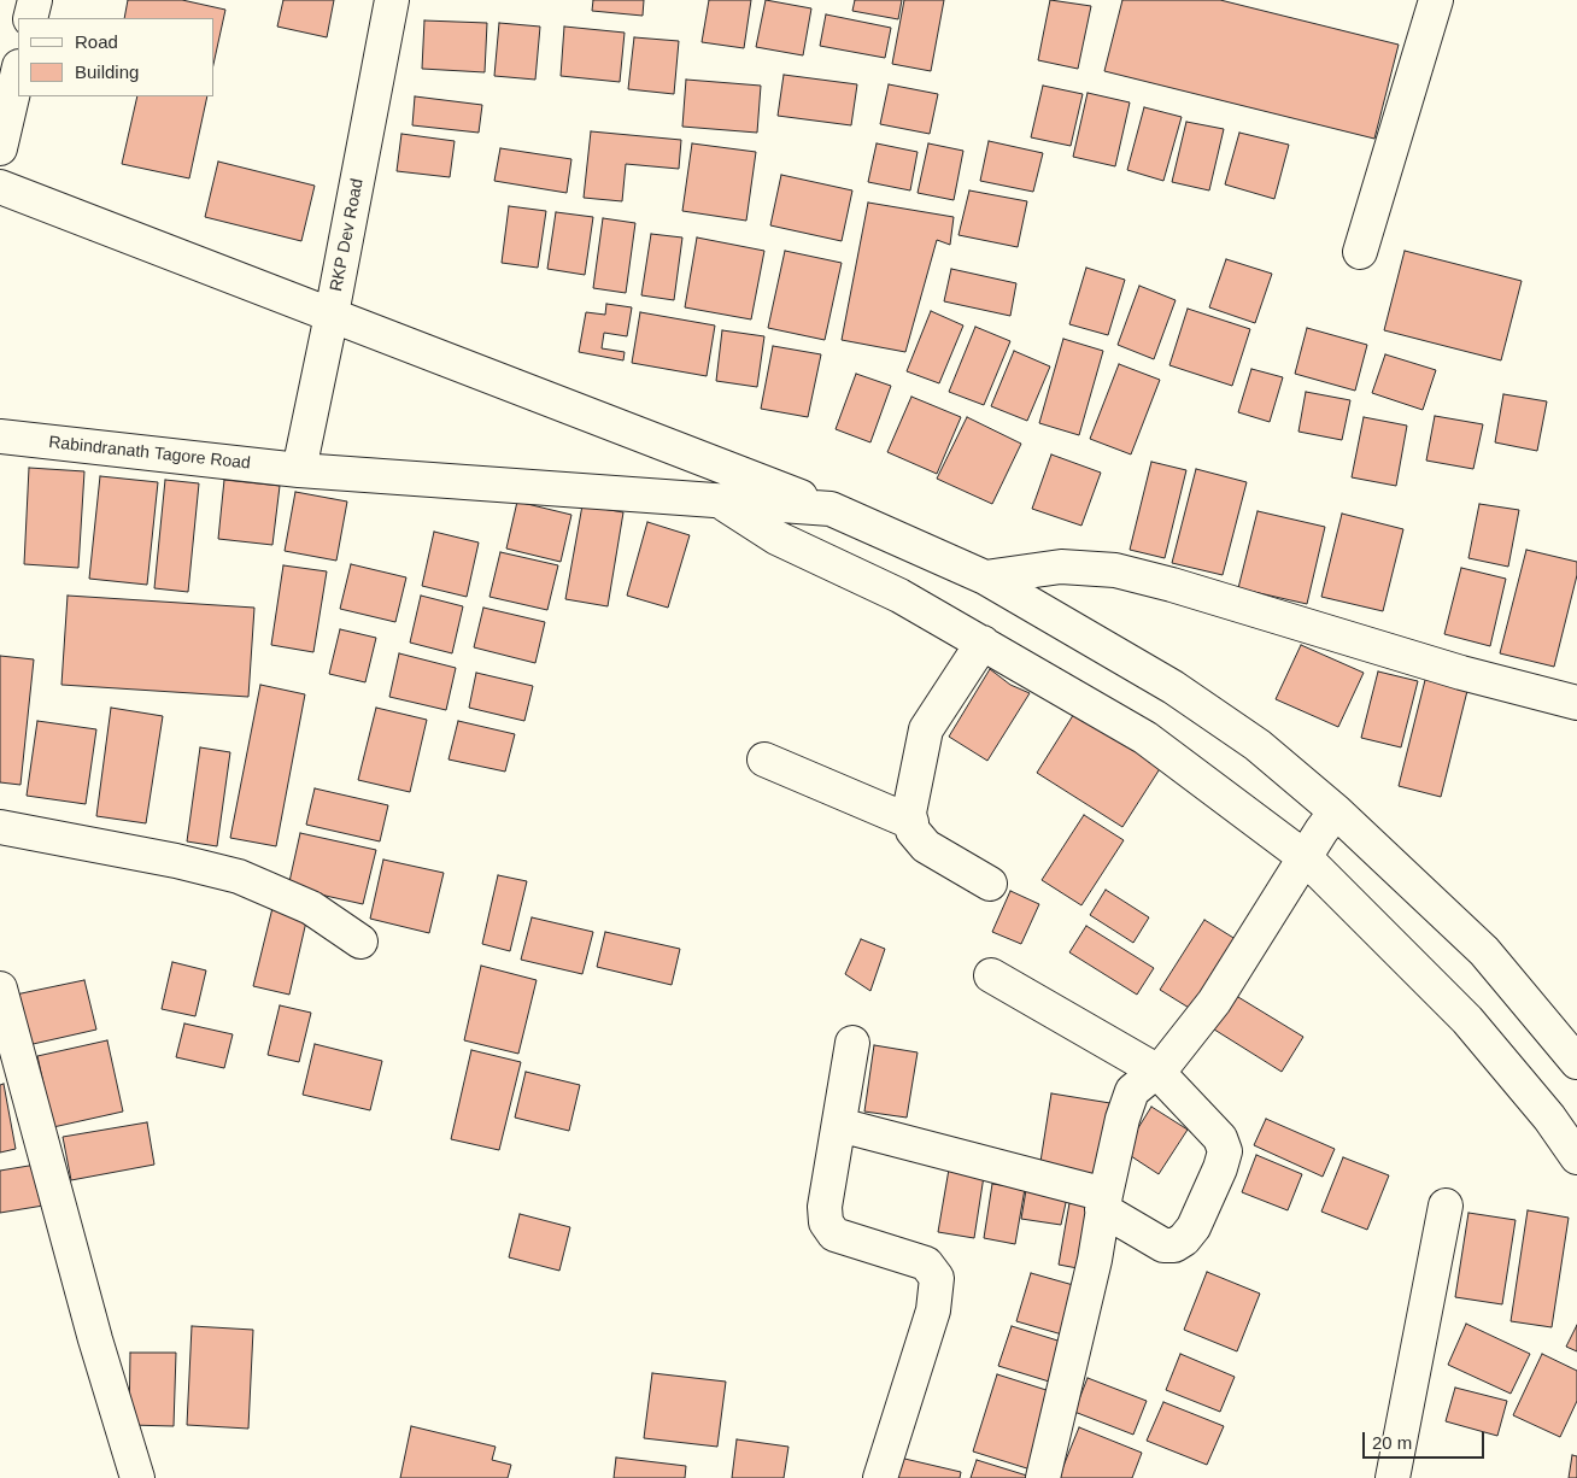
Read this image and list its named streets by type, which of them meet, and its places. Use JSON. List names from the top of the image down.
{
  "streets": {
    "street": ["RKP Dev Road", "Rabindranath Tagore Road"]
  },
  "crossings": [
    ["RKP Dev Road", "Rabindranath Tagore Road"]
  ],
  "legend": ["Road", "Building"],
  "scale_bar": "20 m"
}
